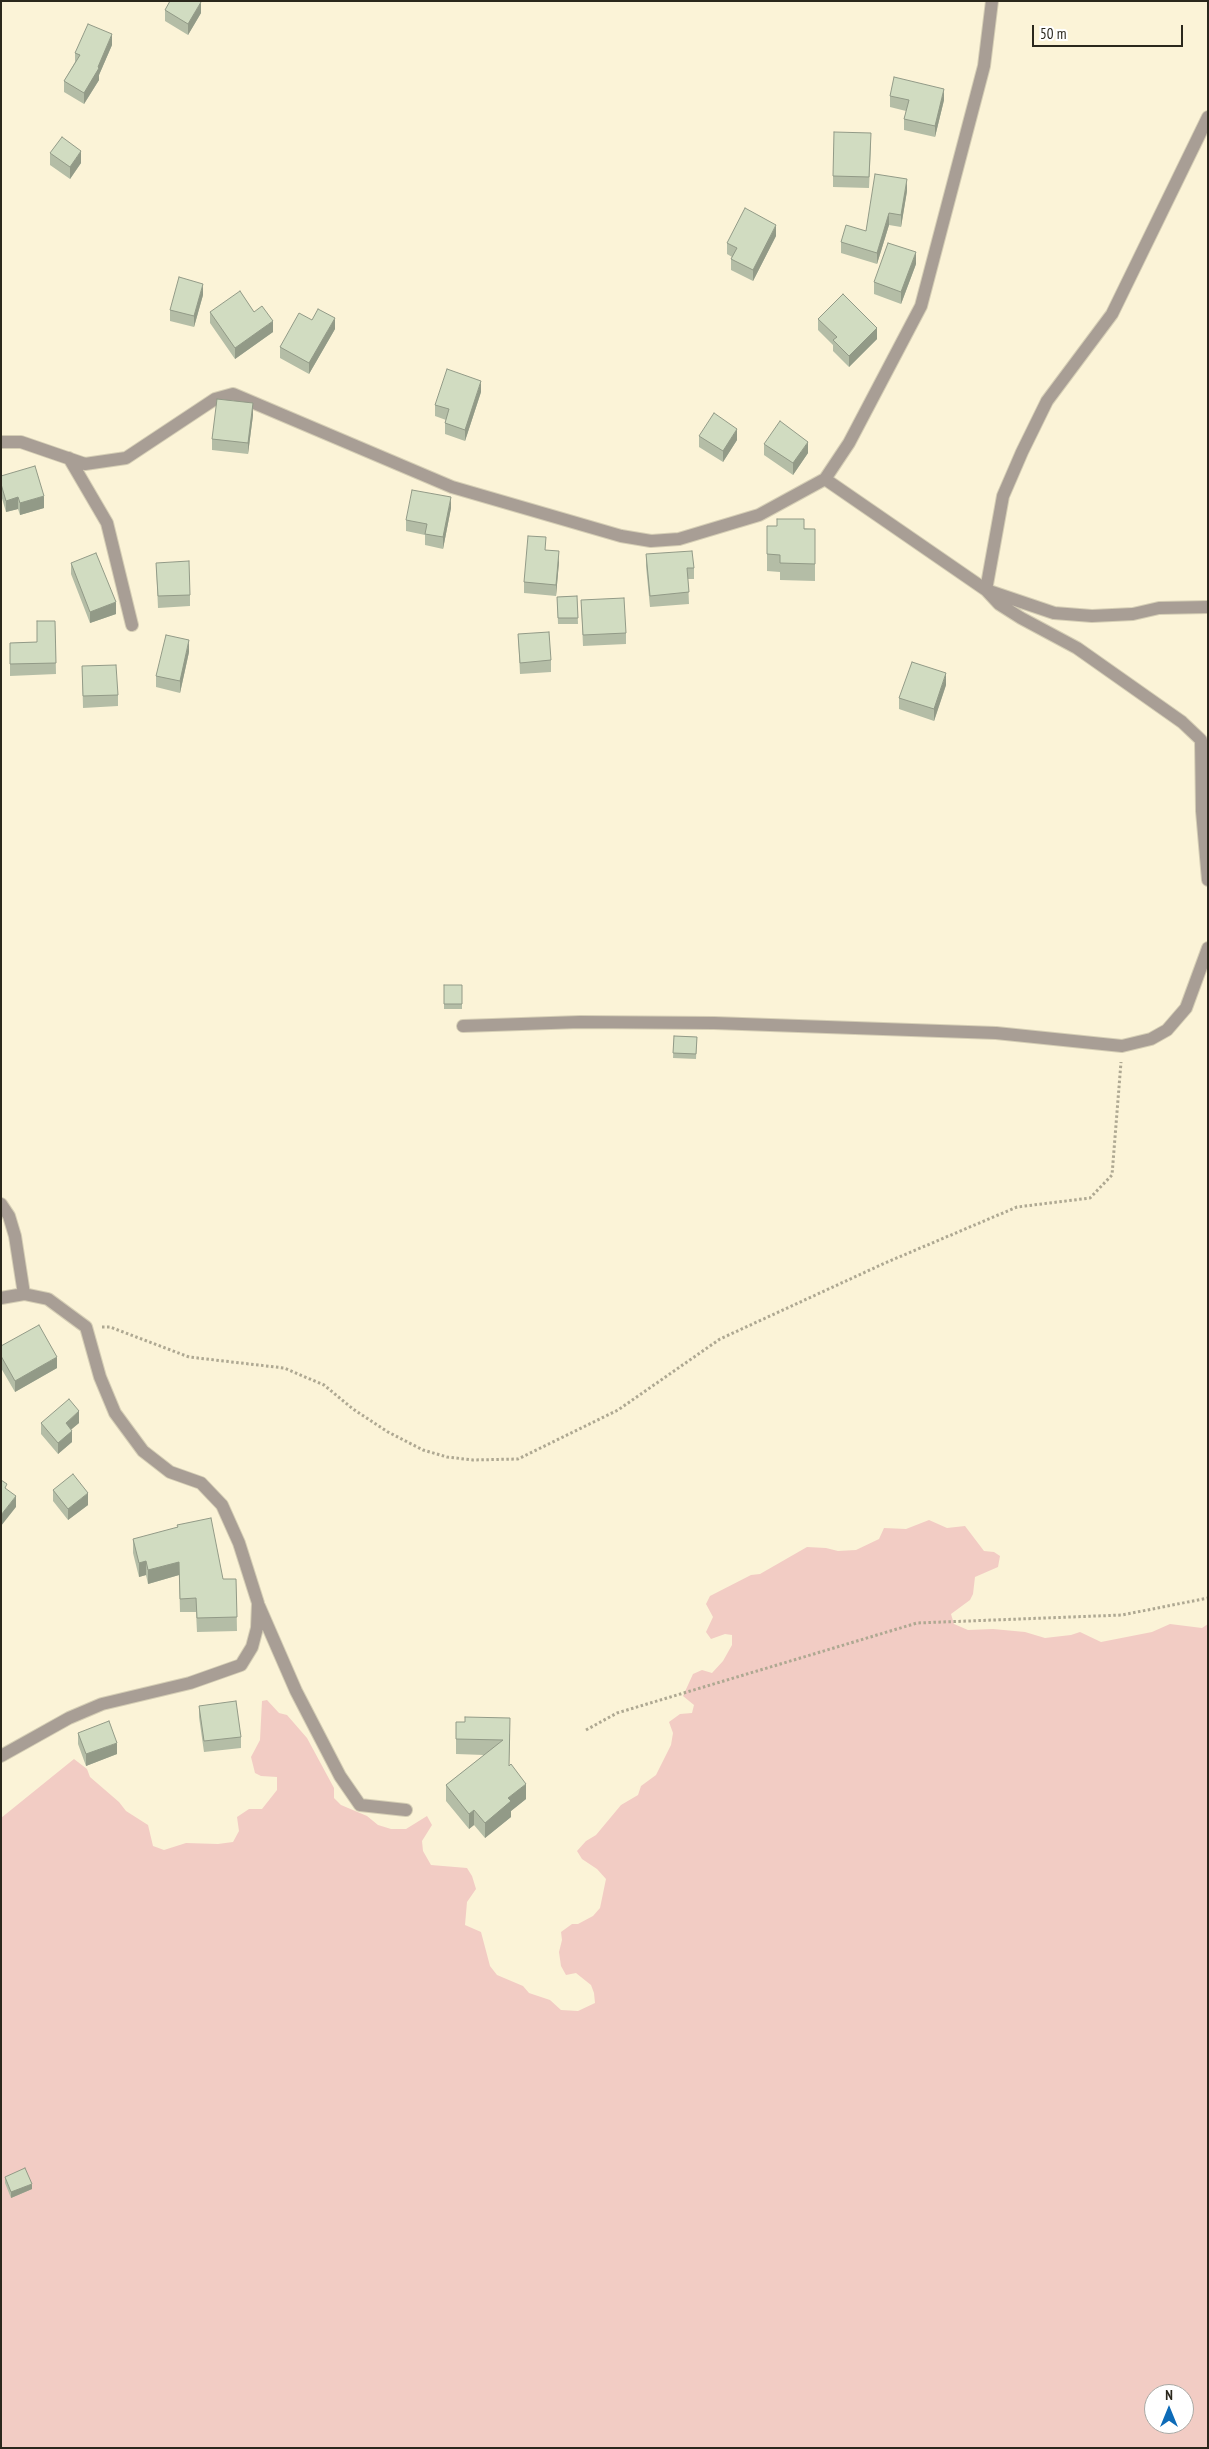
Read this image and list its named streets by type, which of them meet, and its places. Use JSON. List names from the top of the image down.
{
  "scale_bar": "50 m",
  "north": "top"
}
